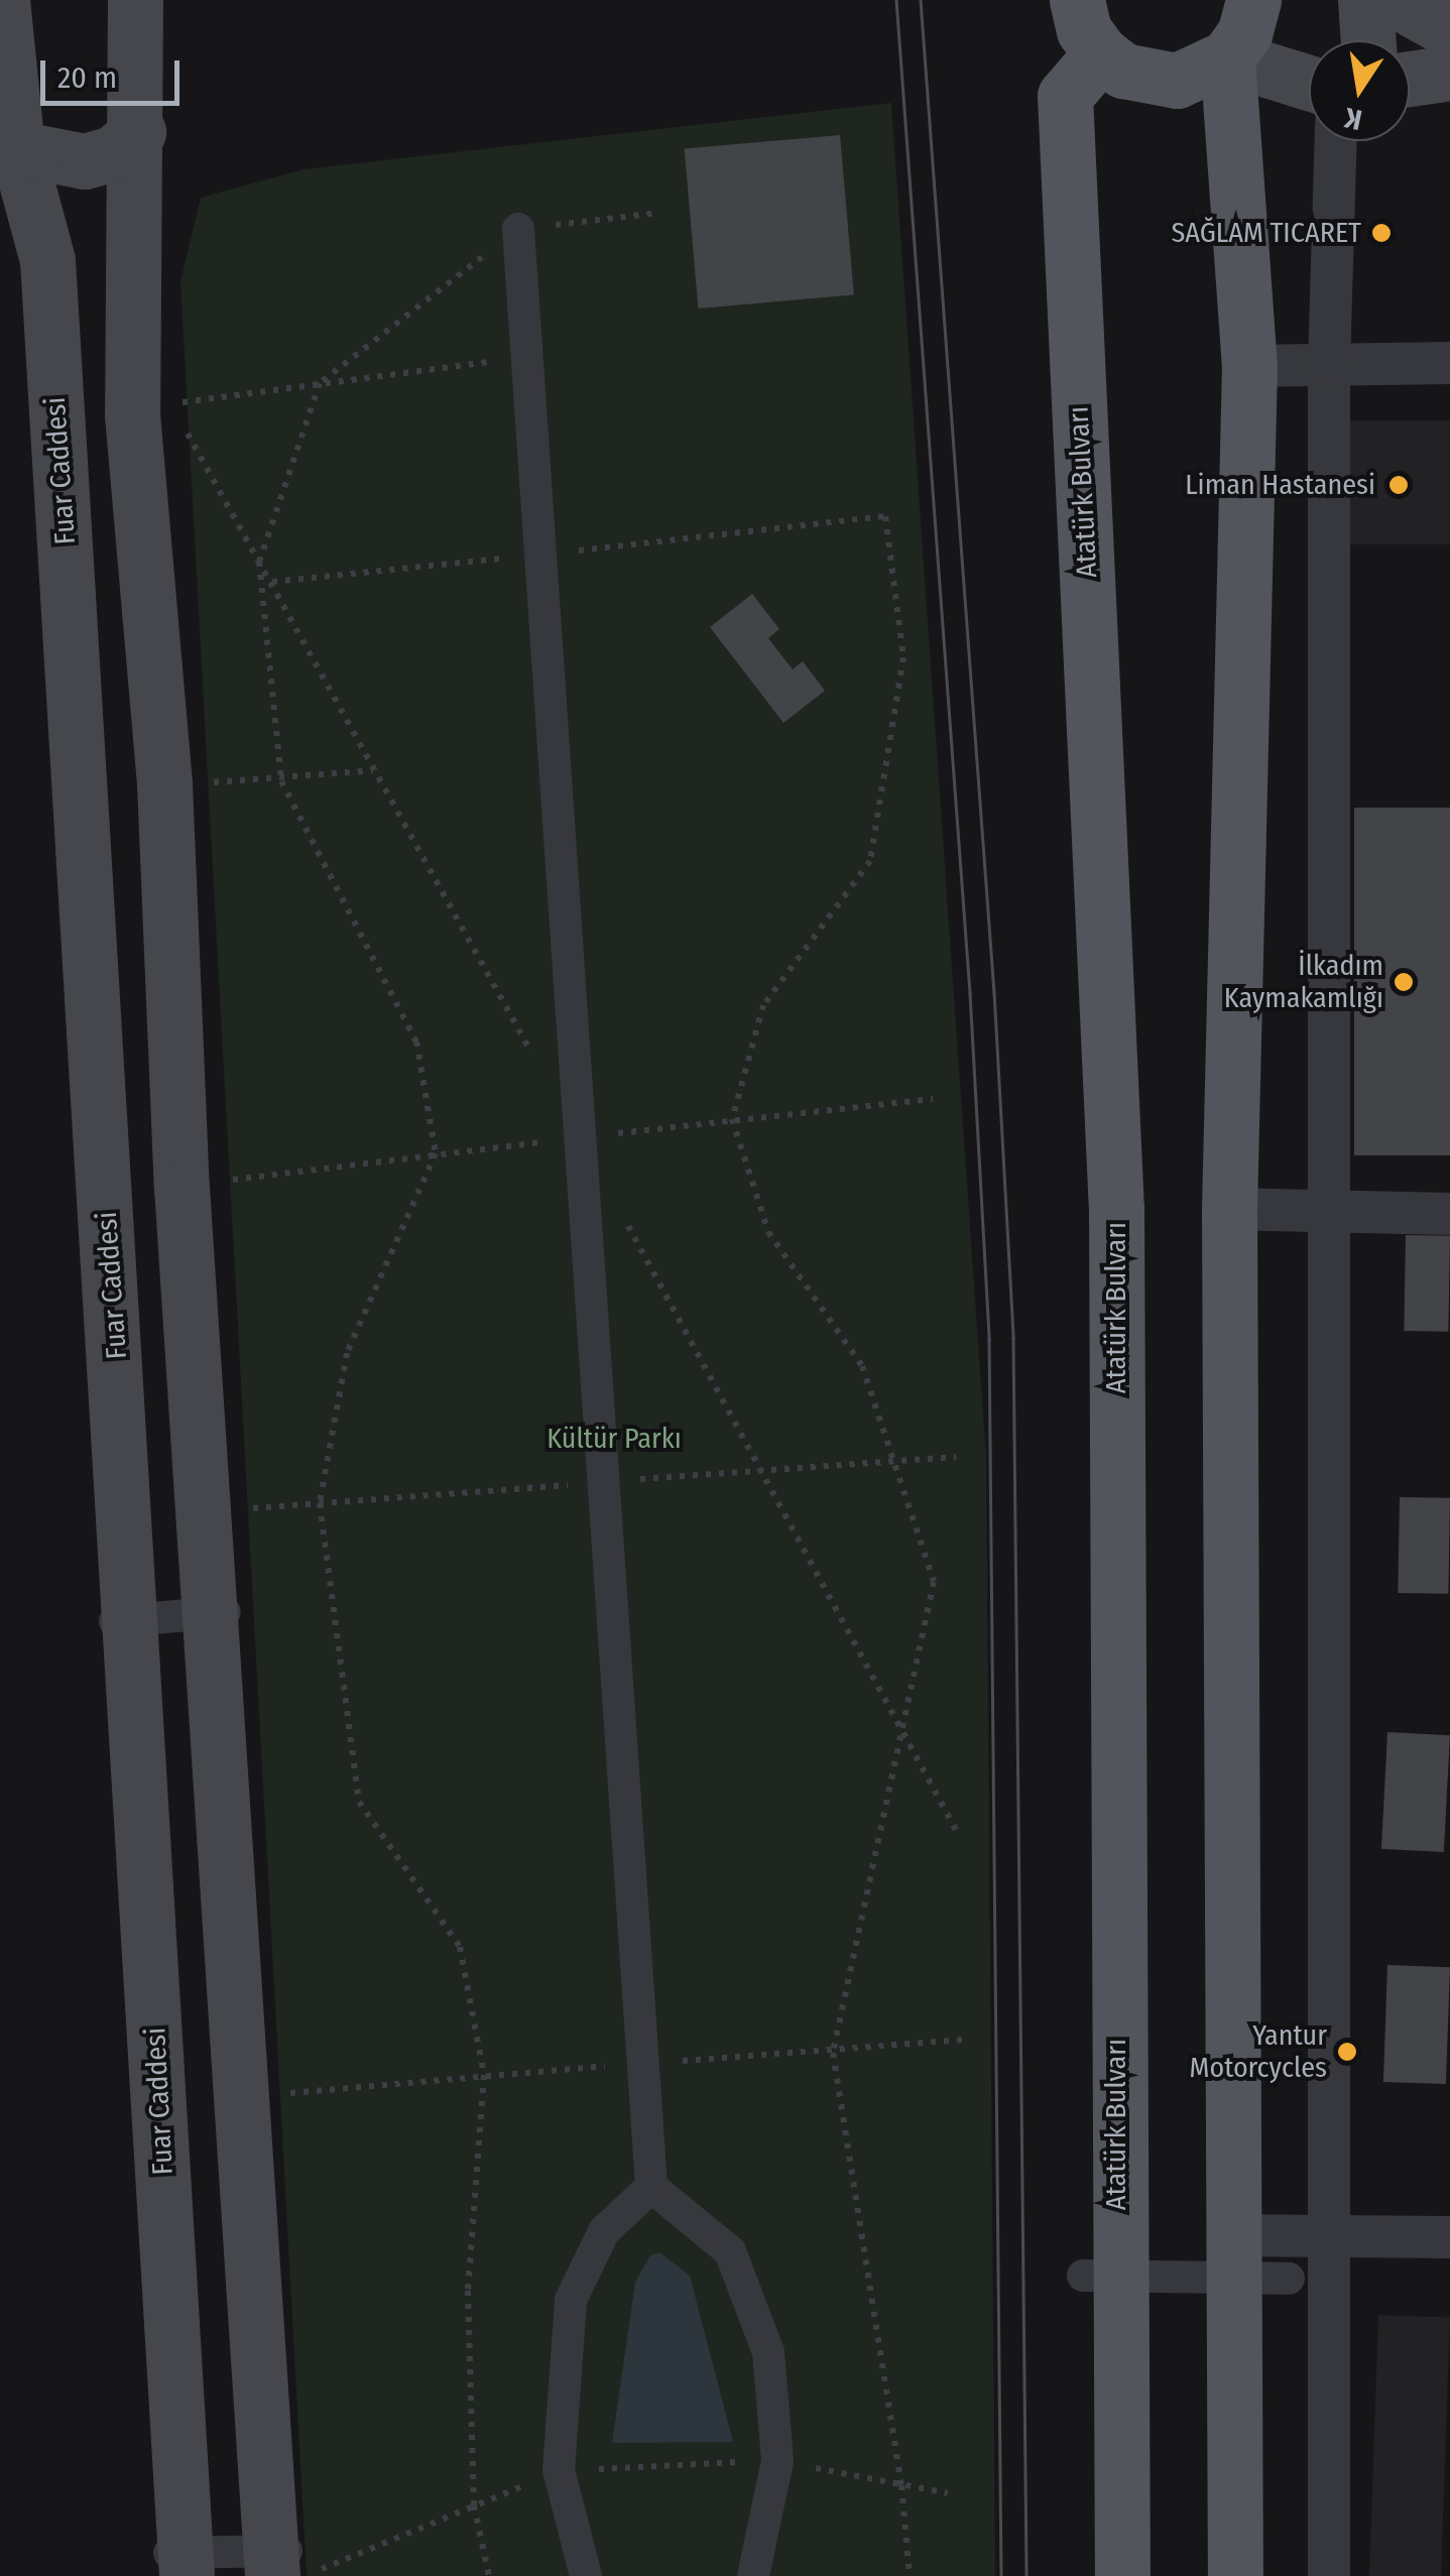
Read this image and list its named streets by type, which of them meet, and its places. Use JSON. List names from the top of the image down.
{
  "streets": {
    "main road": ["Fuar Caddesi", "Atatürk Bulvarı"]
  },
  "parks": ["Kültür Parkı"],
  "places": [
    "SAĞLAM TICARET",
    "Liman Hastanesi",
    "İlkadım Kaymakamlığı",
    "Yantur Motorcycles"
  ],
  "scale_bar": "20 m",
  "north": "bottom"
}
